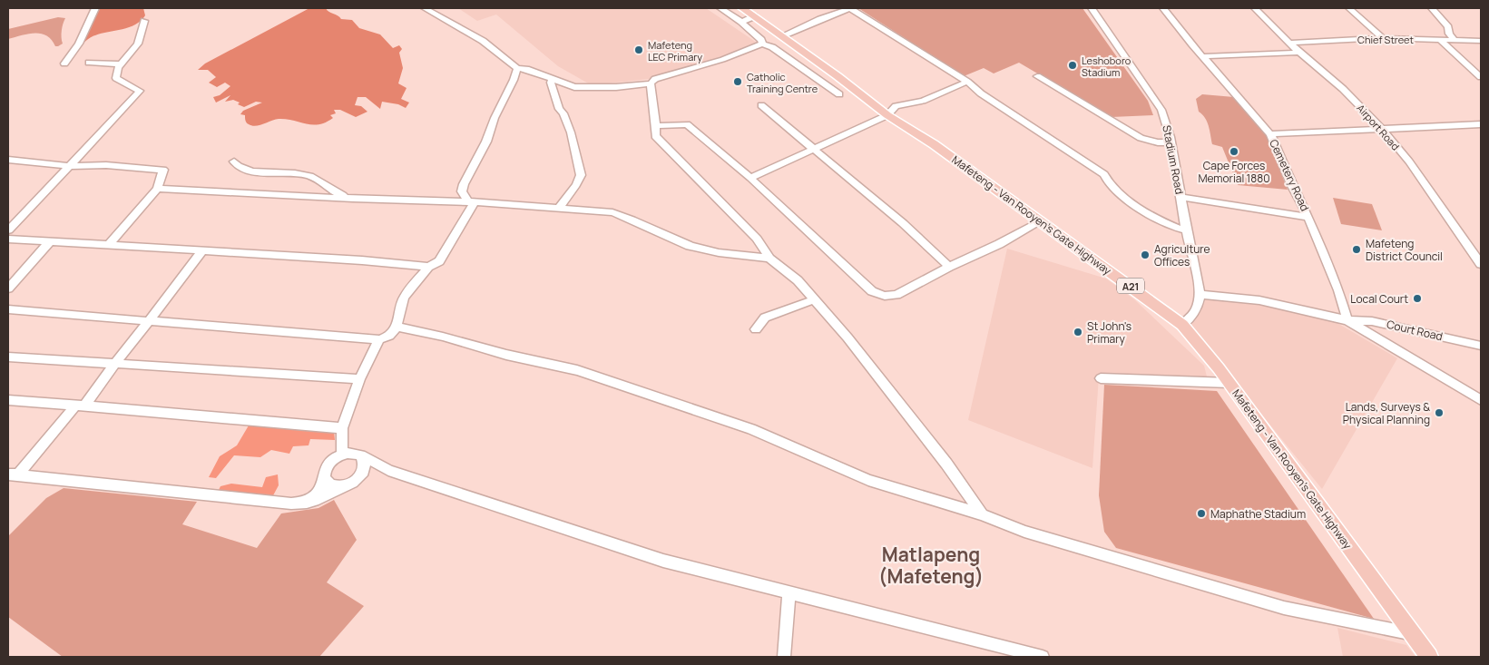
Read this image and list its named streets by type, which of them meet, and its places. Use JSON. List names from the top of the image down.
{
  "streets": {
    "main road": ["Mafeteng - Van Rooyen's Gate Highway", "A21"],
    "street": [
      "Chief Street",
      "Airport Road",
      "Stadium Road",
      "Cemetery Road",
      "Court Road"
    ]
  },
  "crossings": [
    ["Chief Street", "Airport Road"],
    ["Cemetery Road", "Court Road"]
  ],
  "districts": ["Matlapeng (Mafeteng)"],
  "places": [
    "Mafeteng LEC Primary",
    "Leshoboro Stadium",
    "Catholic Training Centre",
    "Cape Forces Memorial 1880",
    "Mafeteng District Council",
    "Agriculture Offices",
    "Local Court",
    "St John's Primary",
    "Lands, Surveys & Physical Planning",
    "Maphathe Stadium"
  ]
}
